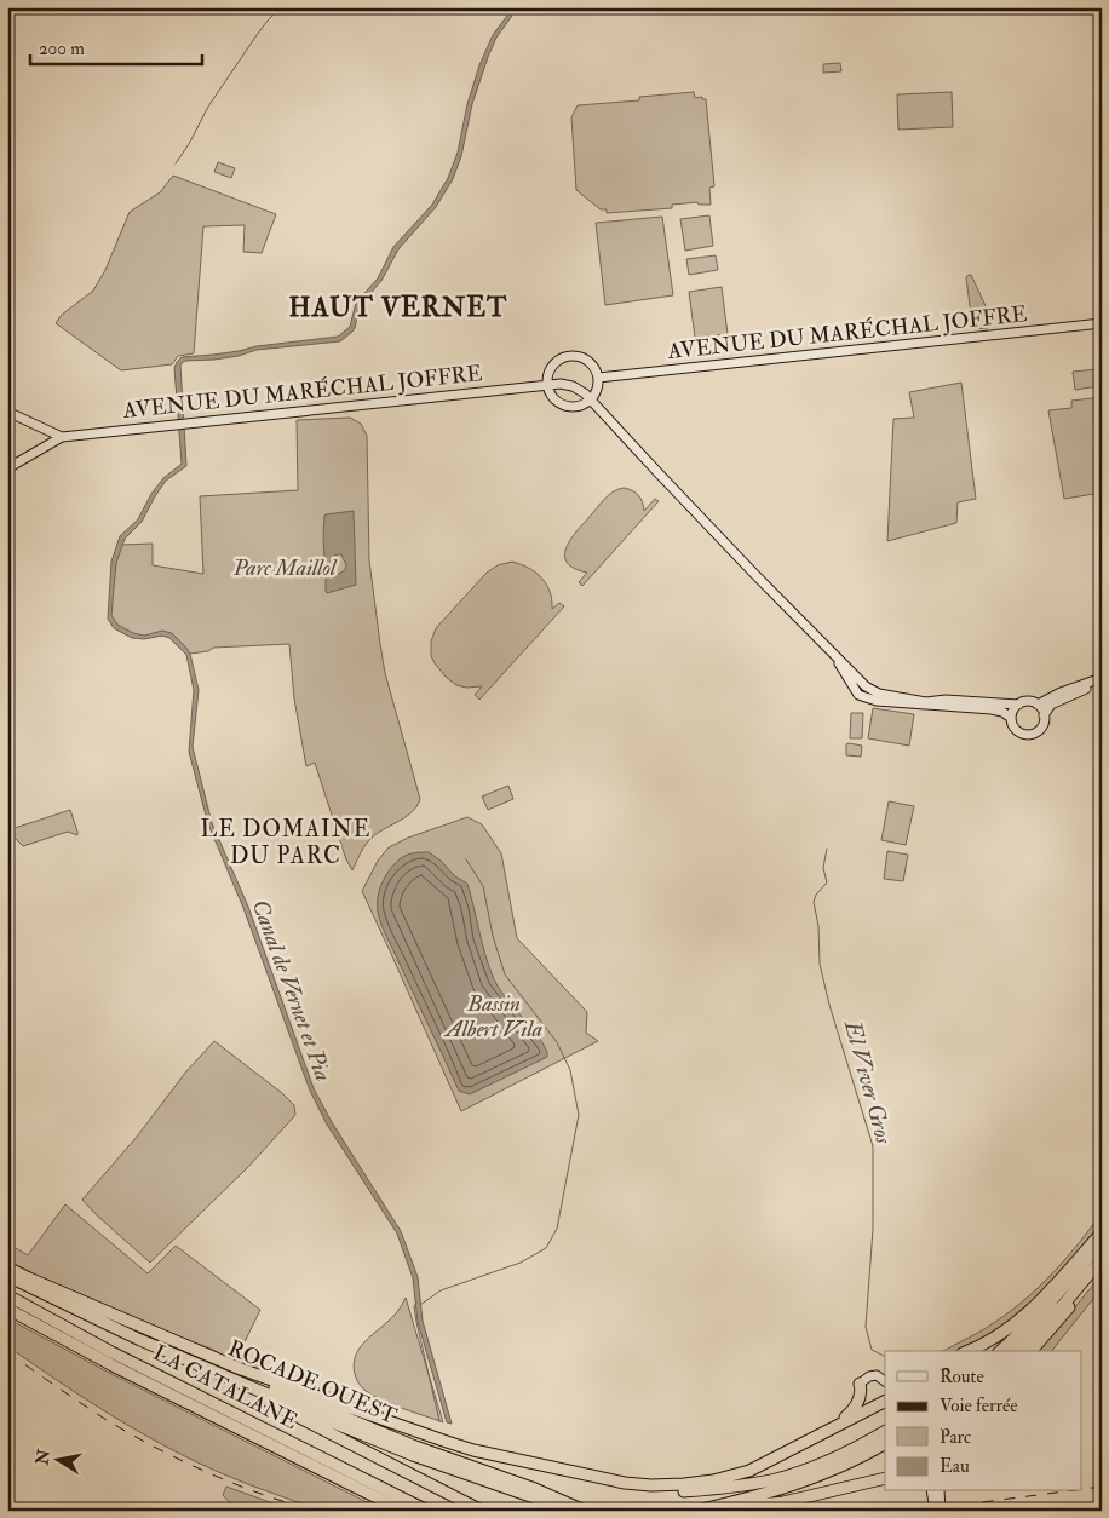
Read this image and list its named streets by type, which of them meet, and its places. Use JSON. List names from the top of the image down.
{
  "streets": {
    "highway": ["ROCADE OUEST", "LA CATALANE"],
    "main road": ["AVENUE DU MARÉCHAL JOFFRE"]
  },
  "districts": ["HAUT VERNET", "LE DOMAINE DU PARC"],
  "water": ["Canal de Vernet et Pia", "El Viver Gros"],
  "parks": ["Parc Maillol", "Bassin Albert Vila"],
  "legend": [
    "Route",
    "Voie ferrée",
    "Parc",
    "Eau"
  ],
  "scale_bar": "200 m",
  "north": "left"
}
